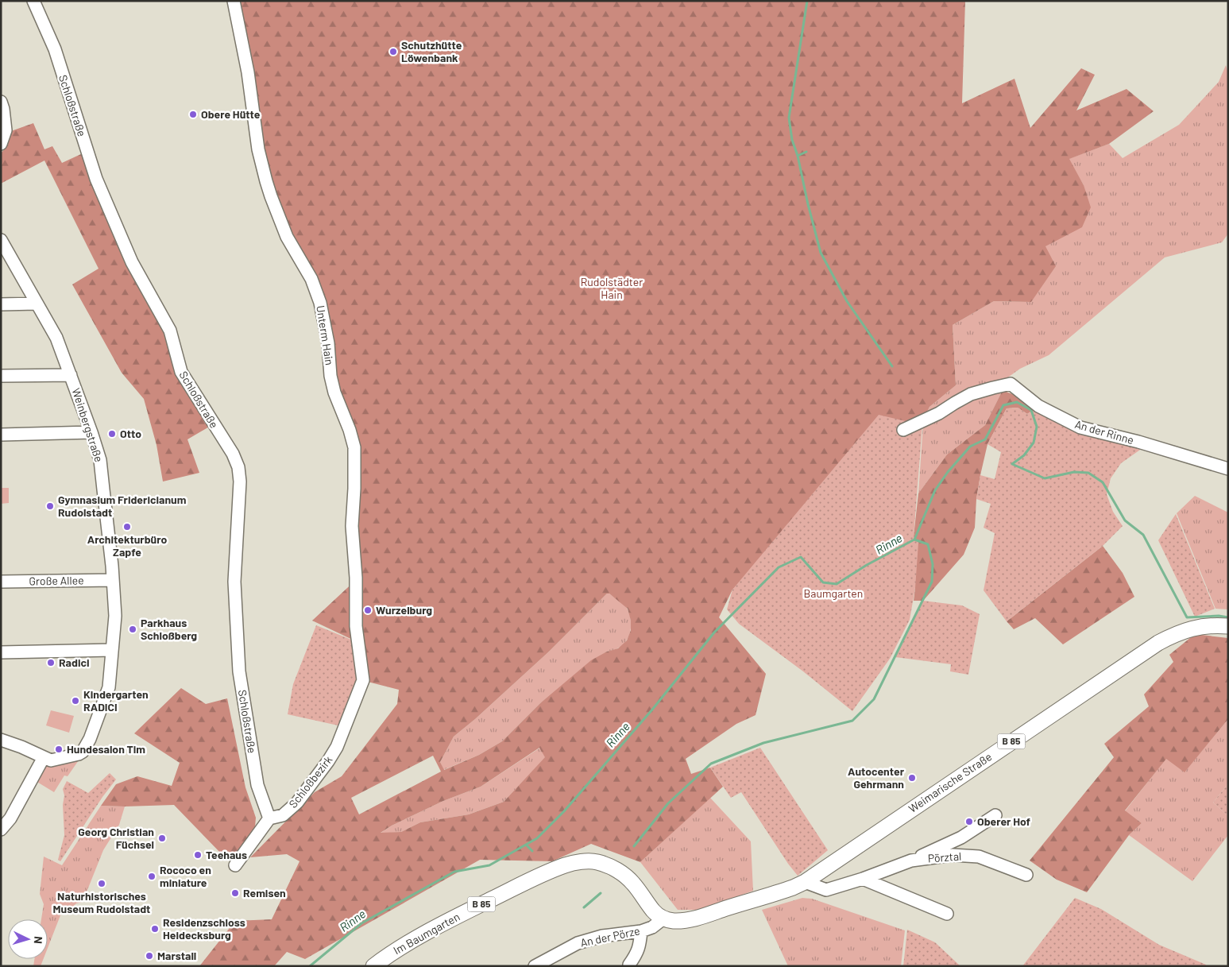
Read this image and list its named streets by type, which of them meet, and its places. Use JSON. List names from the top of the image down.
{
  "streets": {
    "main road": ["B 85", "Weimarische Straße", "Im Baumgarten"],
    "street": [
      "Schloßstraße",
      "Unterm Hain",
      "Weinbergstraße",
      "An der Rinne",
      "Große Allee",
      "Schloßbezirk",
      "Pörztal",
      "An der Pörze"
    ]
  },
  "crossings": [
    ["Schloßstraße", "Schloßbezirk"],
    ["Unterm Hain", "Schloßbezirk"],
    ["Weinbergstraße", "Große Allee"],
    ["Weimarische Straße", "Pörztal"],
    ["Weimarische Straße", "Im Baumgarten"],
    ["Weimarische Straße", "An der Pörze"],
    ["Im Baumgarten", "An der Pörze"]
  ],
  "water": ["Rinne"],
  "parks": ["Rudolstädter Hain", "Baumgarten"],
  "places": [
    "Schutzhütte Löwenbank",
    "Obere Hütte",
    "Otto",
    "Gymnasium Fridericianum Rudolstadt",
    "Architekturbüro Zapfe",
    "Wurzelburg",
    "Parkhaus Schloßberg",
    "Radici",
    "Kindergarten RADICI",
    "Hundesalon Tim",
    "Autocenter Gehrmann",
    "Oberer Hof",
    "Georg Christian Füchsel",
    "Teehaus",
    "Rococo en miniature",
    "Naturhistorisches Museum Rudolstadt",
    "Remisen",
    "Residenzschloss Heidecksburg",
    "Marstall"
  ],
  "north": "right"
}
